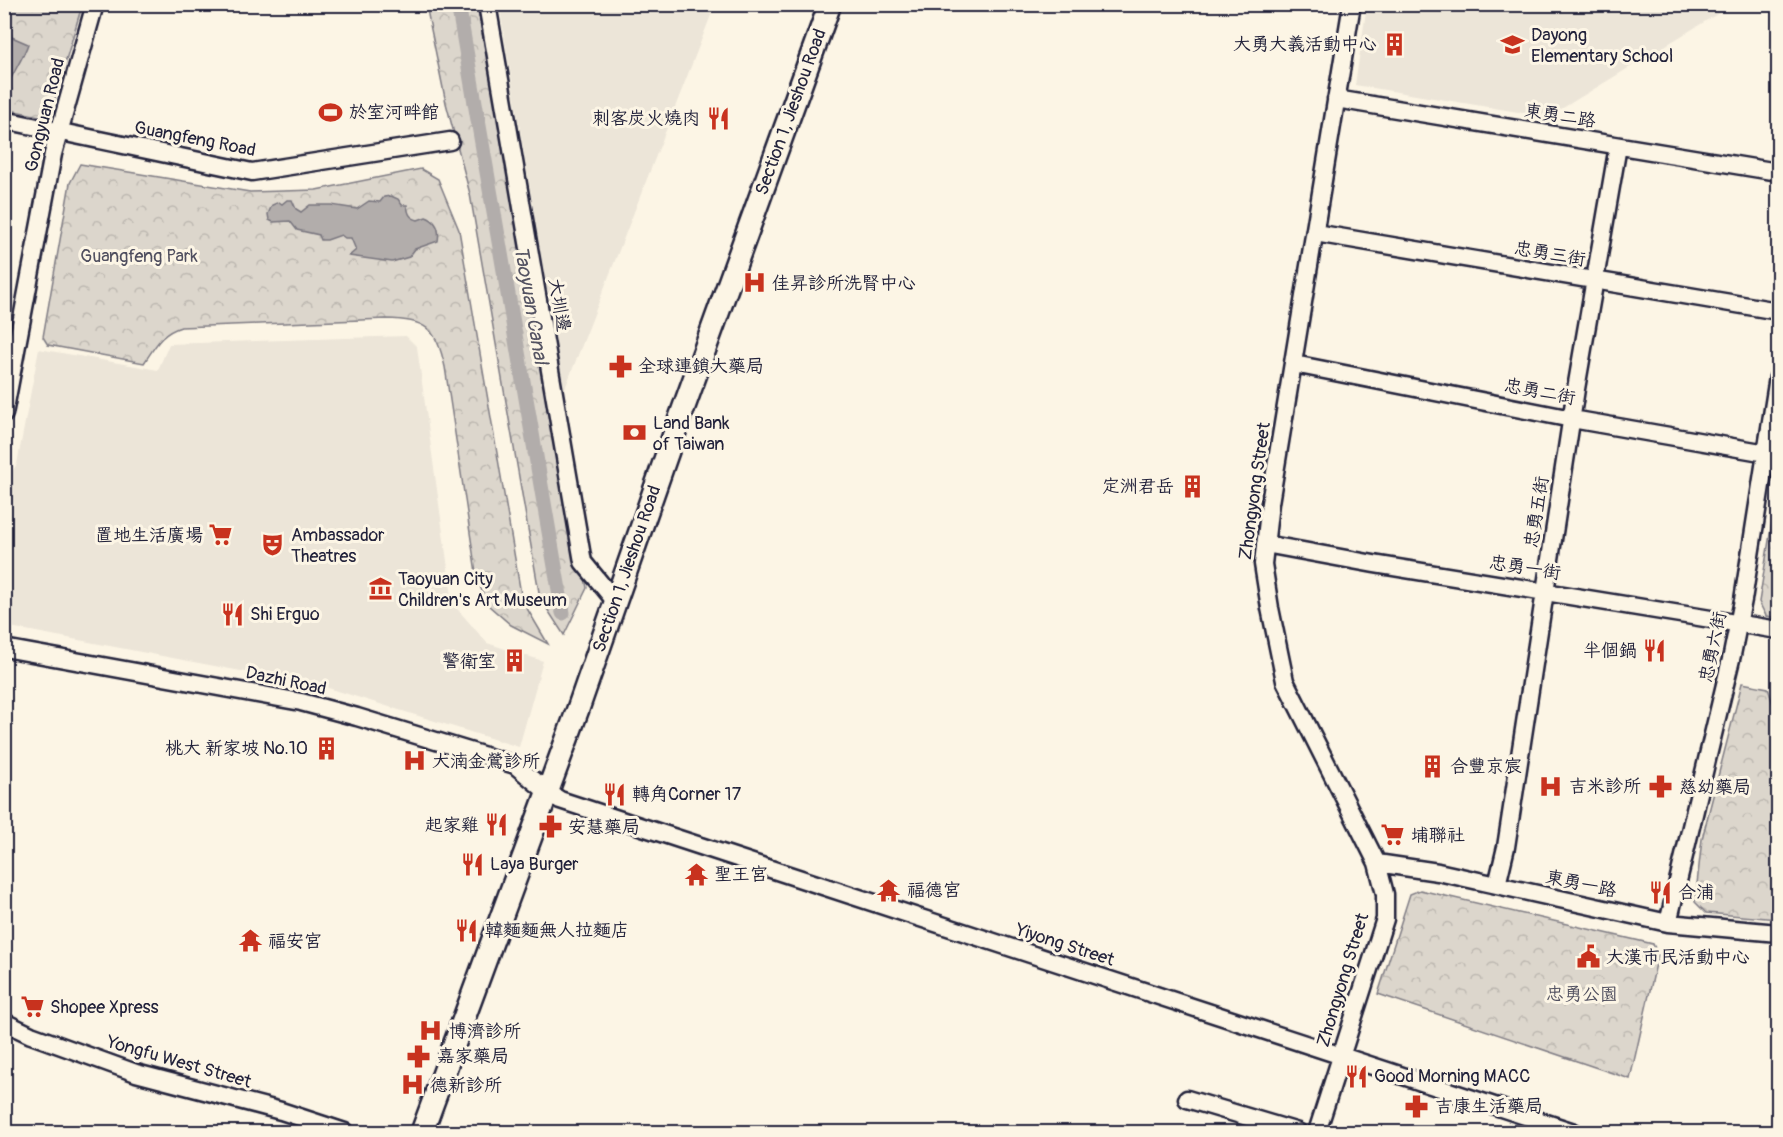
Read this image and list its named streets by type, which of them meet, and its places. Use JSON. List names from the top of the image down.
{
  "streets": {
    "main road": ["Section 1, Jieshou Road"],
    "street": [
      "Gongyuan Road",
      "東勇二路",
      "Guangfeng Road",
      "忠勇三街",
      "大圳邊",
      "忠勇二街",
      "Zhongyong Street",
      "忠勇五街",
      "忠勇一街",
      "忠勇六街",
      "Dazhi Road",
      "東勇一路",
      "Yiyong Street",
      "Yongfu West Street"
    ]
  },
  "crossings": [
    ["Section 1, Jieshou Road", "大圳邊"],
    ["Section 1, Jieshou Road", "Dazhi Road"],
    ["Section 1, Jieshou Road", "Yiyong Street"],
    ["Gongyuan Road", "Guangfeng Road"],
    ["東勇二路", "Zhongyong Street"],
    ["東勇二路", "忠勇五街"],
    ["忠勇三街", "Zhongyong Street"],
    ["忠勇三街", "忠勇五街"],
    ["忠勇二街", "Zhongyong Street"],
    ["忠勇二街", "忠勇五街"],
    ["忠勇二街", "忠勇六街"],
    ["Zhongyong Street", "忠勇一街"],
    ["Zhongyong Street", "東勇一路"],
    ["Zhongyong Street", "Yiyong Street"],
    ["忠勇五街", "忠勇一街"],
    ["忠勇五街", "東勇一路"],
    ["忠勇一街", "忠勇六街"],
    ["忠勇六街", "東勇一路"],
    ["Dazhi Road", "Yiyong Street"]
  ],
  "water": ["Taoyuan Canal"],
  "parks": ["Guangfeng Park", "忠勇公園"],
  "places": {
    "building": [
      "大勇大義活動中心",
      "定洲君岳",
      "警衛室",
      "桃大 新家坡 No.10",
      "合豐京宸"
    ],
    "school or university": ["Dayong Elementary School"],
    "sports": ["於室河畔館"],
    "restaurant": [
      "刺客炭火燒肉",
      "Shi Erguo",
      "半個鍋",
      "轉角Corner 17",
      "起家雞",
      "Laya Burger",
      "合浦",
      "韓麵麵無人拉麵店",
      "Good Morning MACC"
    ],
    "hospital": [
      "佳昇診所洗腎中心",
      "大湳金鶯診所",
      "吉米診所",
      "博濟診所",
      "德新診所"
    ],
    "pharmacy": [
      "全球連鎖大藥局",
      "慈幼藥局",
      "安慧藥局",
      "嘉家藥局",
      "吉康生活藥局"
    ],
    "bank": ["Land Bank of Taiwan"],
    "supermarket": ["置地生活廣場", "埔聯社", "Shopee Xpress"],
    "theatre": ["Ambassador Theatres"],
    "museum": ["Taoyuan City Children's Art Museum"],
    "temple": ["聖王宮", "福德宮", "福安宮"],
    "public building": ["大漢市民活動中心"]
  }
}
